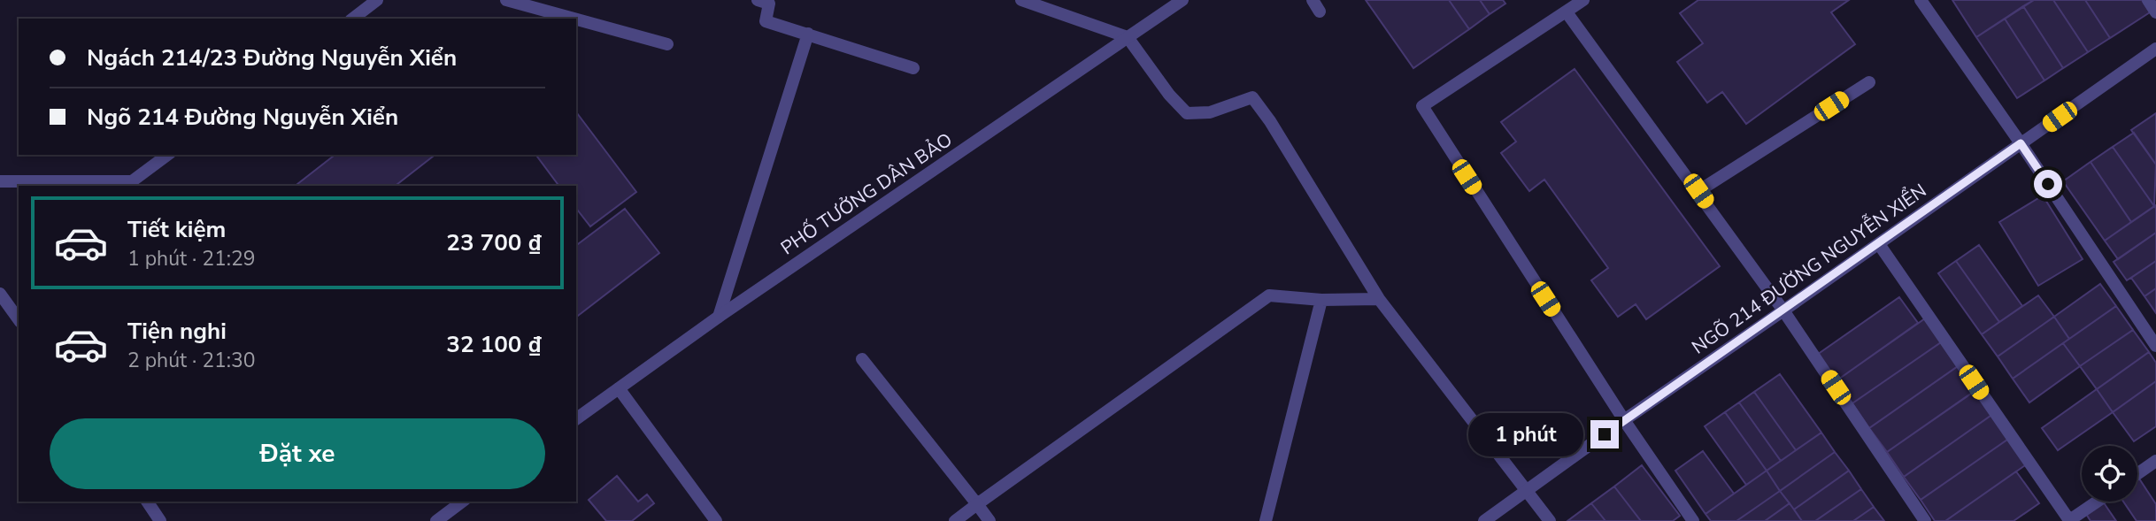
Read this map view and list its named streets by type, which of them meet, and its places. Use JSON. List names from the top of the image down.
{
  "streets": {
    "street": ["PHỐ TƯỞNG DÂN BẢO", "NGÕ 214 ĐƯỜNG NGUYỄN XIỂN"]
  },
  "page": {
    "banner": ["Ngách 214/23 Đường Nguyễn Xiển", "Ngõ 214 Đường Nguyễn Xiển"],
    "list": [
      {
        "name": "Tiết kiệm",
        "note": "1 phút · 21:29",
        "value": "23 700 ₫"
      },
      {
        "name": "Tiện nghi",
        "note": "2 phút · 21:30",
        "value": "32 100 ₫"
      }
    ],
    "buttons": "Đặt xe",
    "bubble": "1 phút"
  }
}
